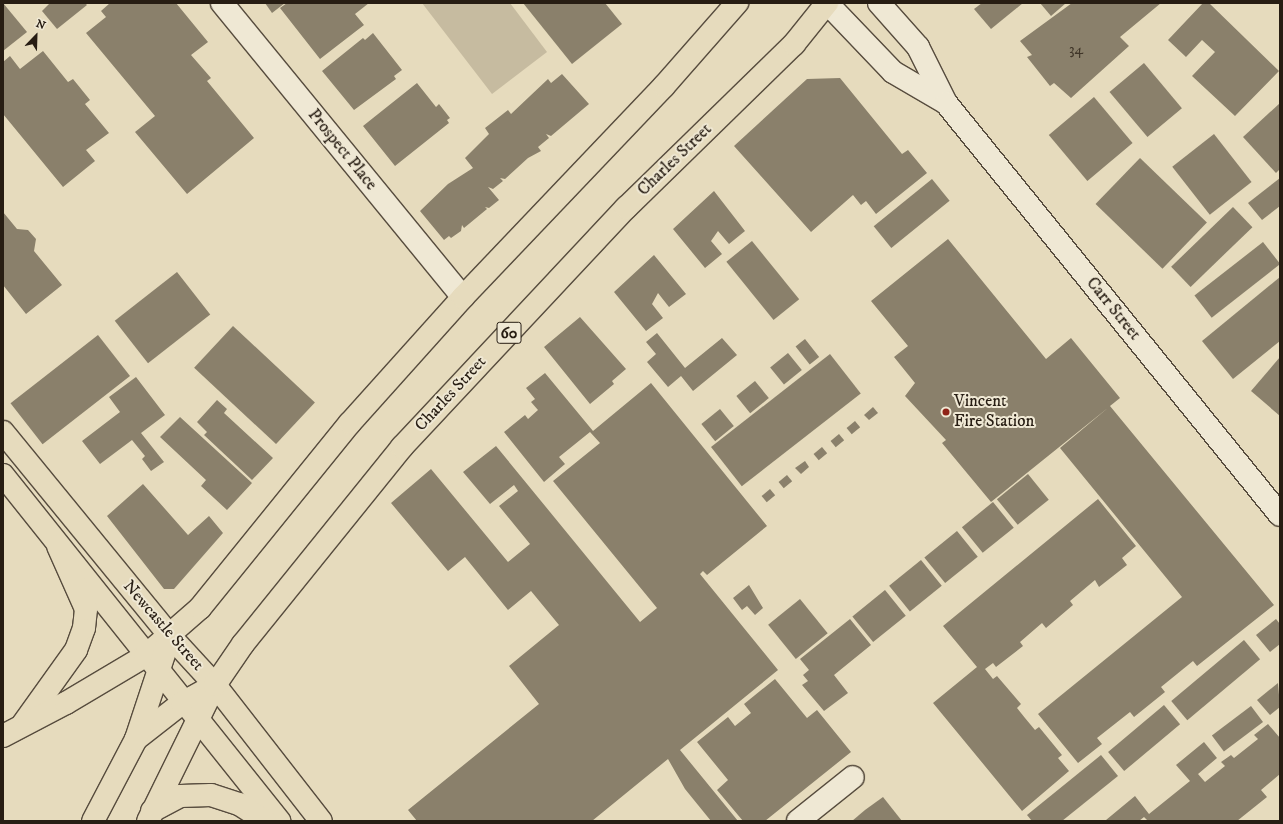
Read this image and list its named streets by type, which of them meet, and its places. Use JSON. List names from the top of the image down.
{
  "streets": {
    "main road": ["Charles Street", "60", "Newcastle Street"],
    "street": ["Prospect Place", "Carr Street"]
  },
  "crossings": [
    ["Charles Street", "Carr Street"],
    ["Charles Street", "Newcastle Street"]
  ],
  "places": ["Vincent Fire Station"],
  "house_numbers": ["34"],
  "north": "top right"
}
